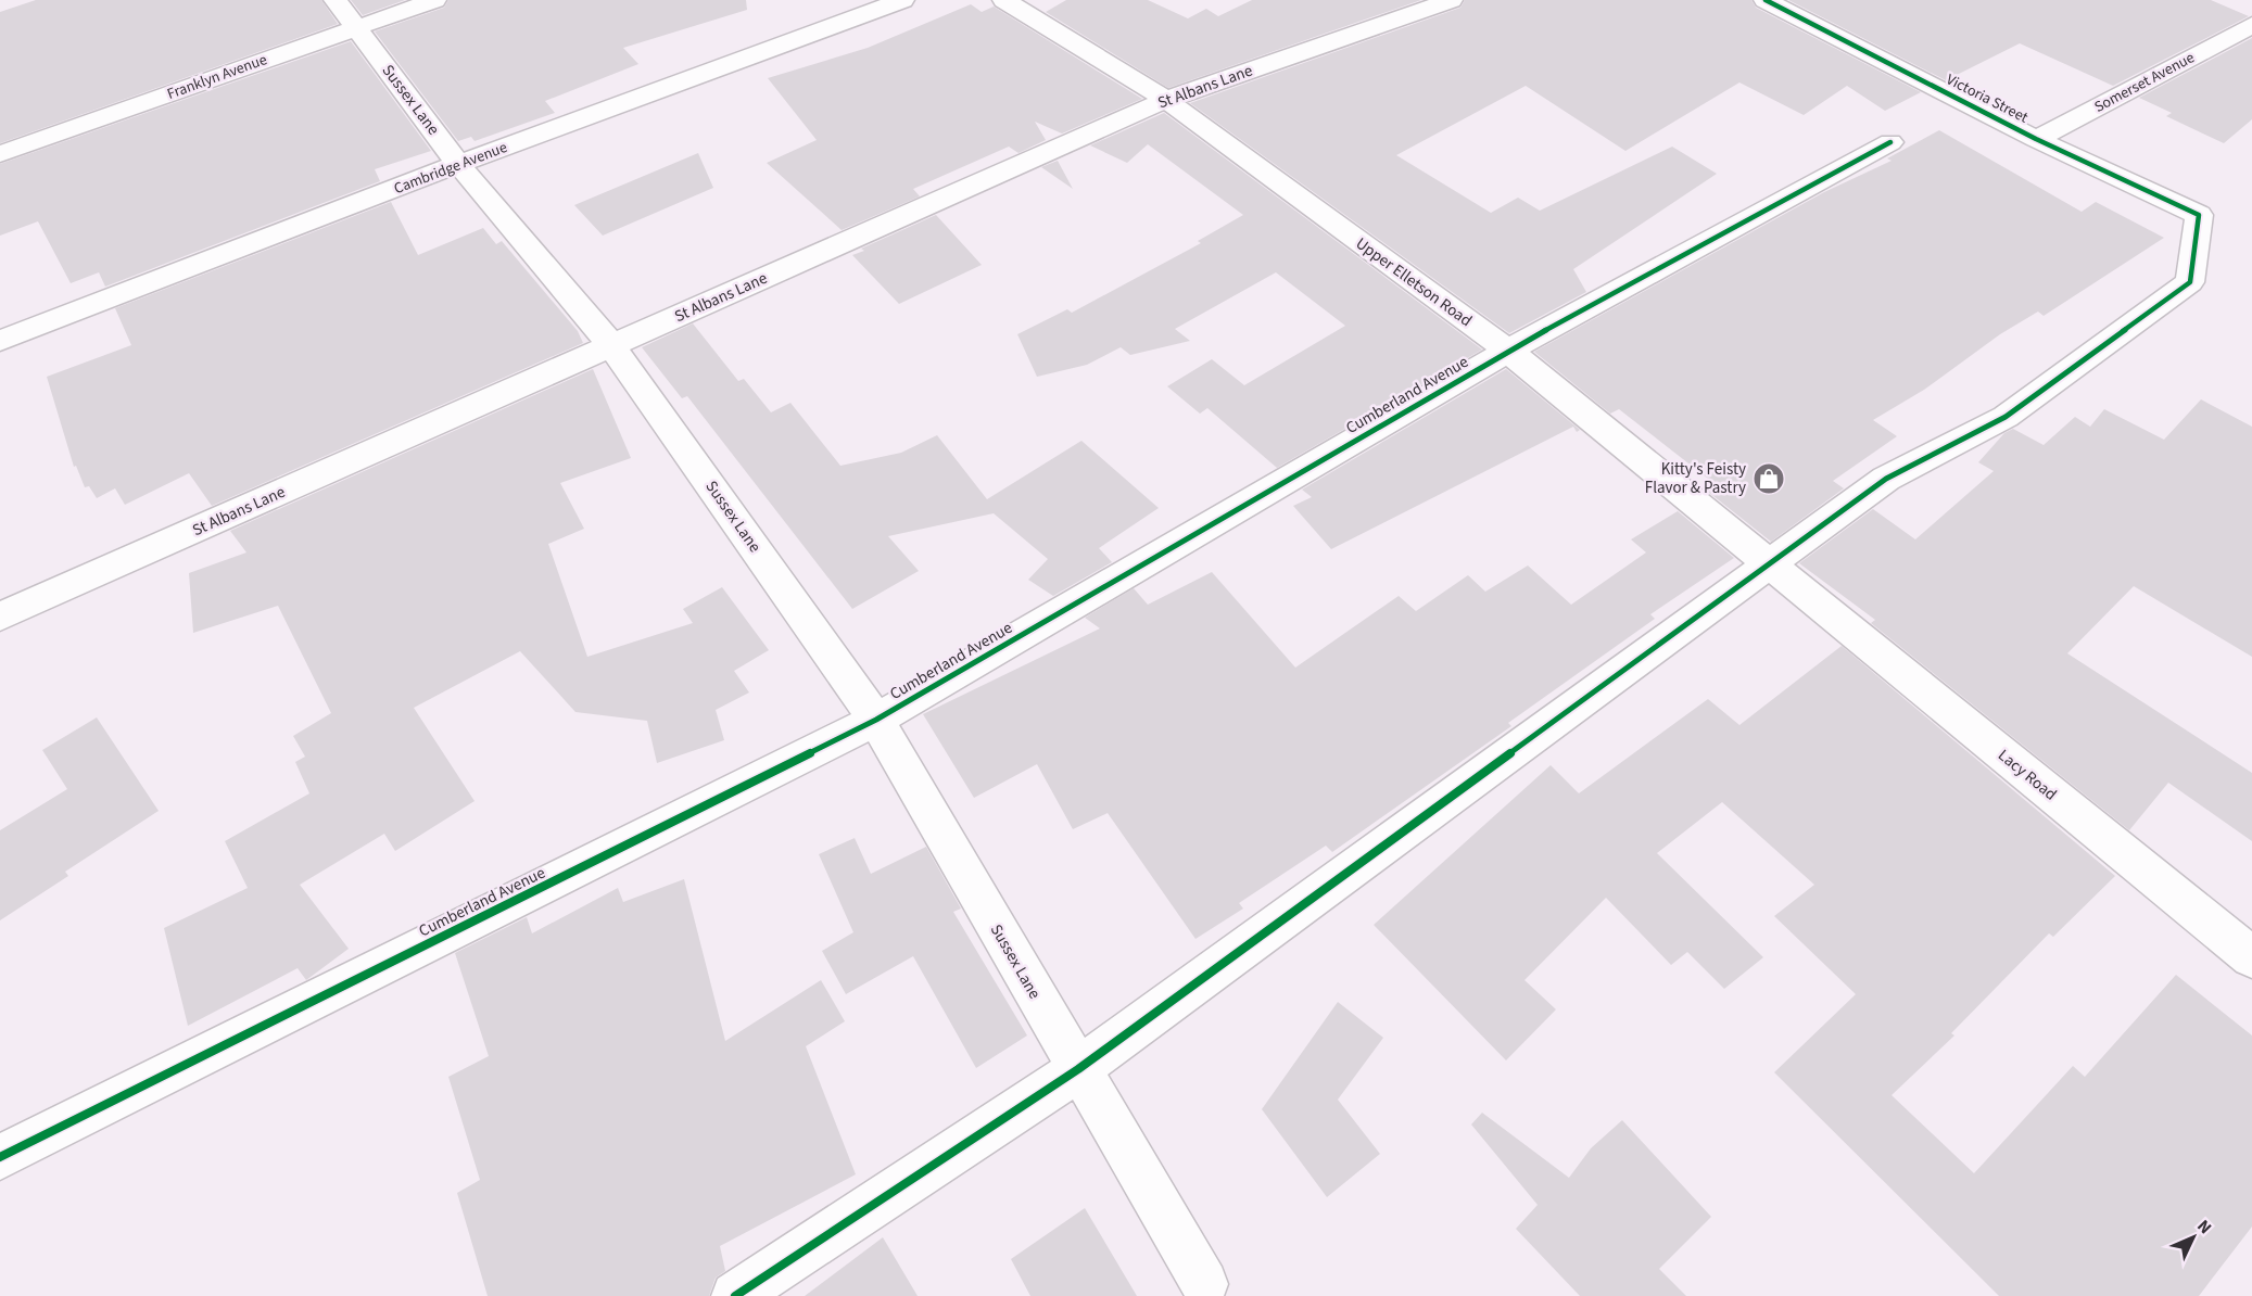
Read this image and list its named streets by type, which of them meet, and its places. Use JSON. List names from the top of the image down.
{
  "streets": {
    "street": [
      "Franklyn Avenue",
      "Somerset Avenue",
      "St Albans Lane",
      "Victoria Street",
      "Sussex Lane",
      "Cambridge Avenue",
      "Upper Elletson Road",
      "Cumberland Avenue",
      "Lacy Road"
    ]
  },
  "crossings": [
    ["Franklyn Avenue", "Sussex Lane"],
    ["Somerset Avenue", "Victoria Street"],
    ["St Albans Lane", "Sussex Lane"],
    ["St Albans Lane", "Upper Elletson Road"],
    ["Victoria Street", "Upper Elletson Road"],
    ["Sussex Lane", "Cambridge Avenue"],
    ["Sussex Lane", "Cumberland Avenue"],
    ["Upper Elletson Road", "Cumberland Avenue"],
    ["Upper Elletson Road", "Lacy Road"]
  ],
  "places": {
    "shop": ["Kitty's Feisty Flavor & Pastry"]
  },
  "north": "top right"
}
